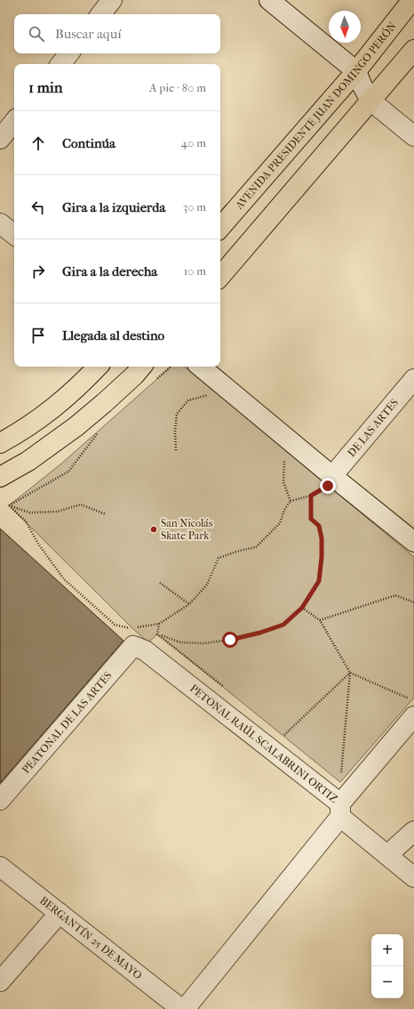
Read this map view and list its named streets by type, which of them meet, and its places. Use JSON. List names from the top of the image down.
{
  "streets": {
    "main road": ["AVENIDA PRESIDENTE JUAN DOMINGO PERÓN"],
    "street": [
      "DE LAS ARTES",
      "PEATONAL DE LAS ARTES",
      "PETONAL RAÚL SCALABRINI ORTIZ",
      "BERGANTÍN 25 DE MAYO"
    ]
  },
  "crossings": [
    ["PEATONAL DE LAS ARTES", "PETONAL RAÚL SCALABRINI ORTIZ"]
  ],
  "places": ["San Nicolás Skate Park"],
  "north": "bottom",
  "page": {
    "search": "Buscar aquí",
    "heading": ["1 min", "A pie · 80 m"],
    "list": [
      ["Continúa", "40 m"],
      ["Gira a la izquierda", "30 m"],
      ["Gira a la derecha", "10 m"],
      "Llegada al destino"
    ],
    "map_buttons": ["+", "−"]
  }
}
